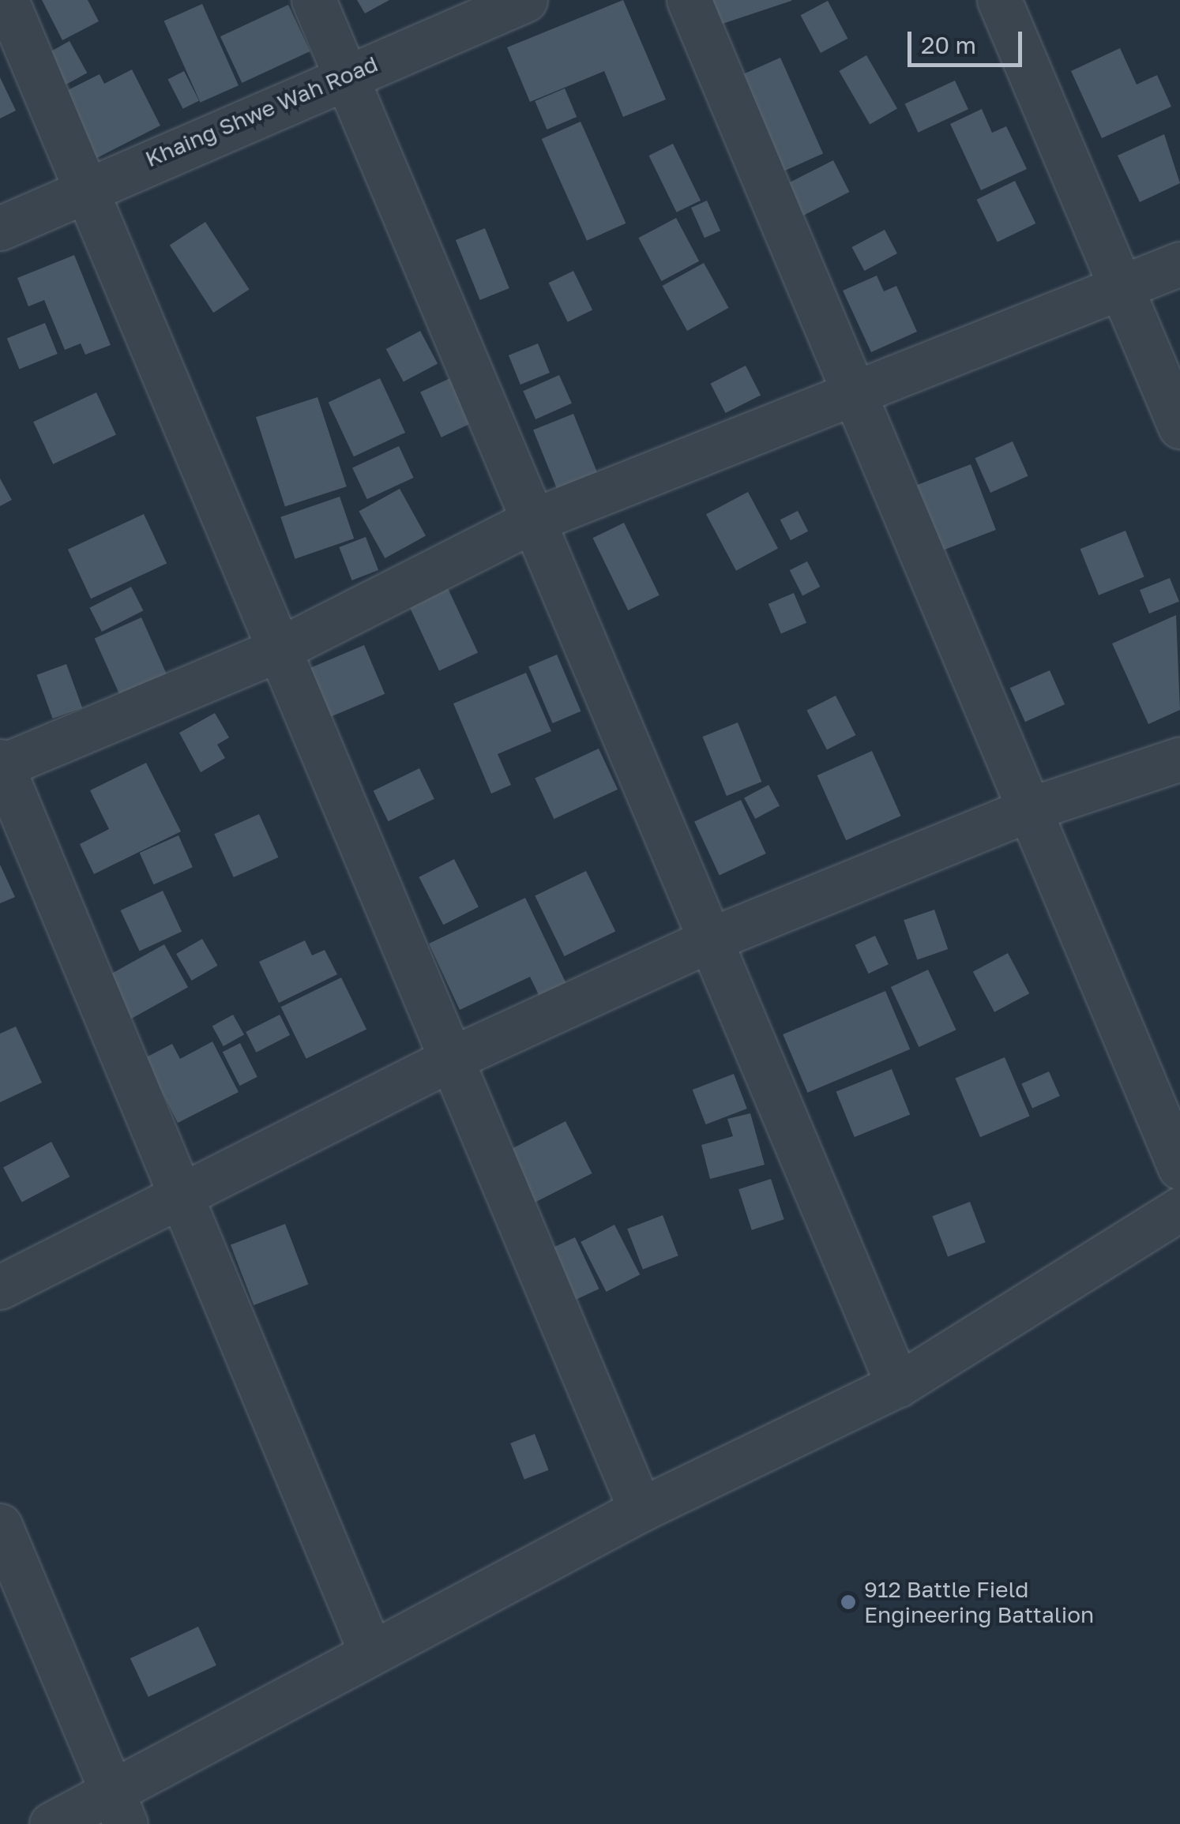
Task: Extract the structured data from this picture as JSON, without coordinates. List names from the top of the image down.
{
  "streets": {
    "street": ["Khaing Shwe Wah Road"]
  },
  "places": ["912 Battle Field Engineering Battalion"],
  "scale_bar": "20 m"
}
